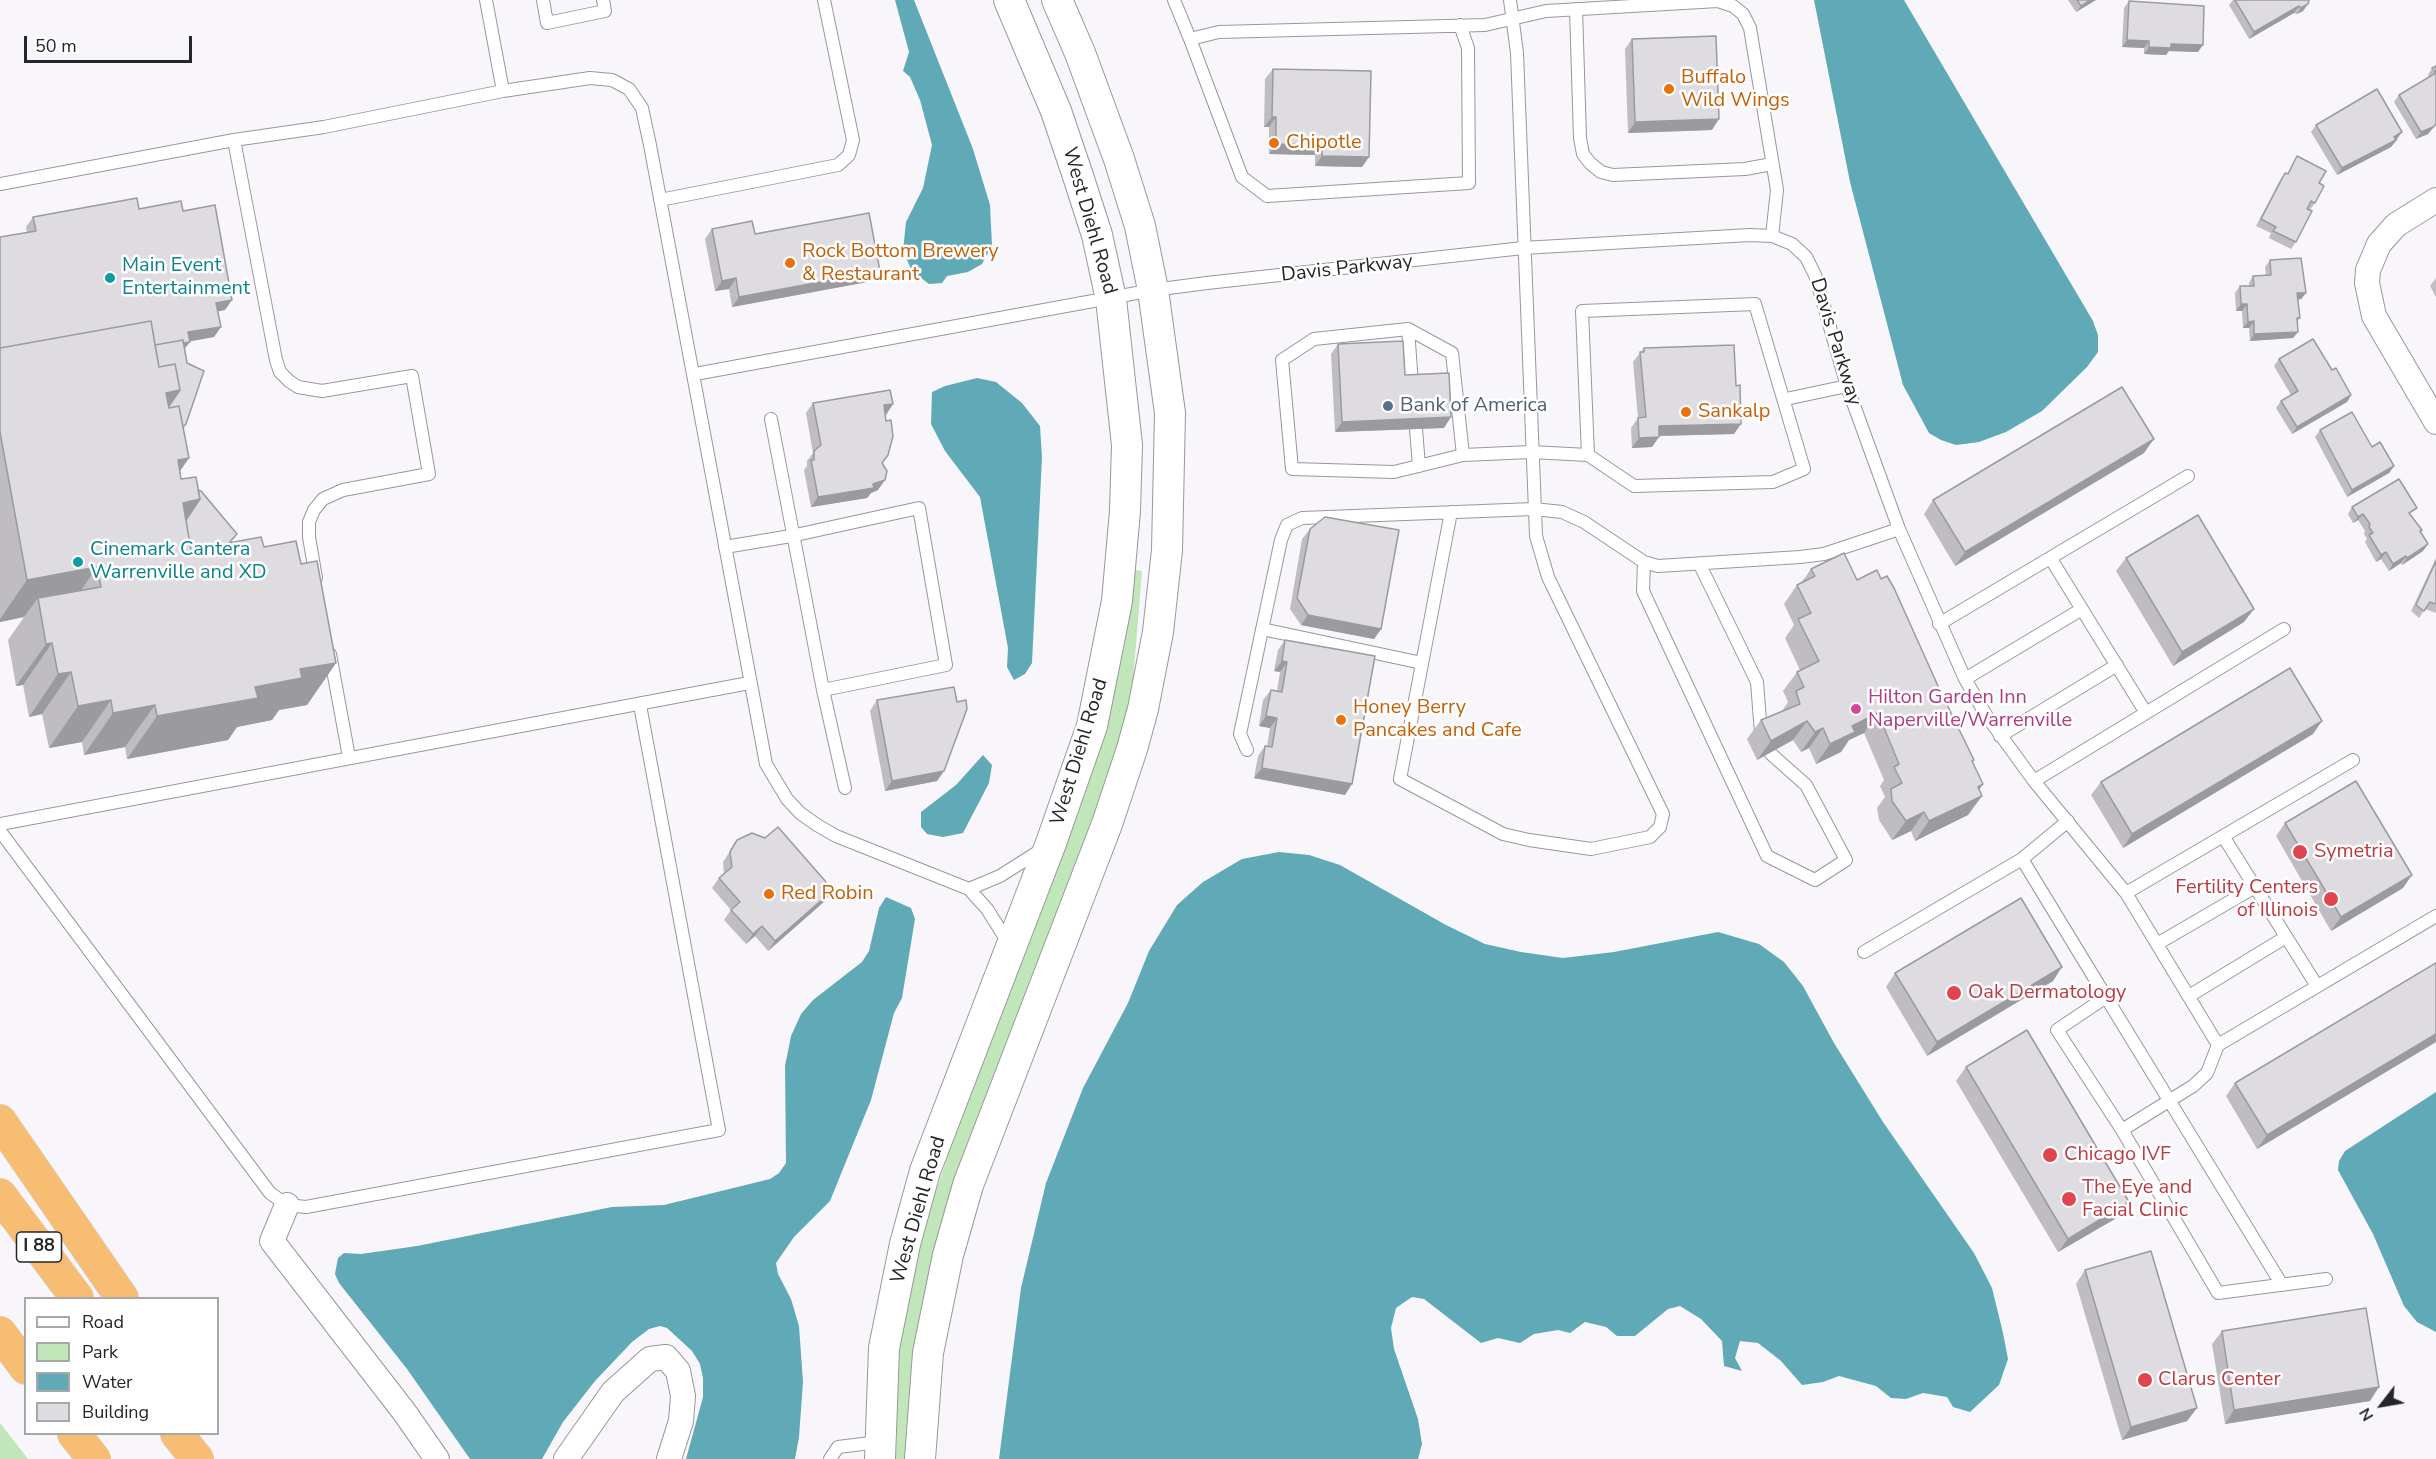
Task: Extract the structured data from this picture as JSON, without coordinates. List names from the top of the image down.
{
  "streets": {
    "highway": ["I 88"],
    "street": ["West Diehl Road"],
    "lane": ["Davis Parkway"]
  },
  "crossings": [
    ["West Diehl Road", "Davis Parkway"]
  ],
  "places": [
    "Buffalo Wild Wings",
    "Chipotle",
    "Rock Bottom Brewery & Restaurant",
    "Main Event Entertainment",
    "Bank of America",
    "Sankalp",
    "Cinemark Cantera Warrenville and XD",
    "Hilton Garden Inn Naperville/Warrenville",
    "Honey Berry Pancakes and Cafe",
    "Symetria",
    "Red Robin",
    "Fertility Centers of Illinois",
    "Oak Dermatology",
    "Chicago IVF",
    "The Eye and Facial Clinic",
    "Clarus Center"
  ],
  "legend": [
    "Road",
    "Park",
    "Water",
    "Building"
  ],
  "scale_bar": "50 m",
  "north": "bottom left"
}
